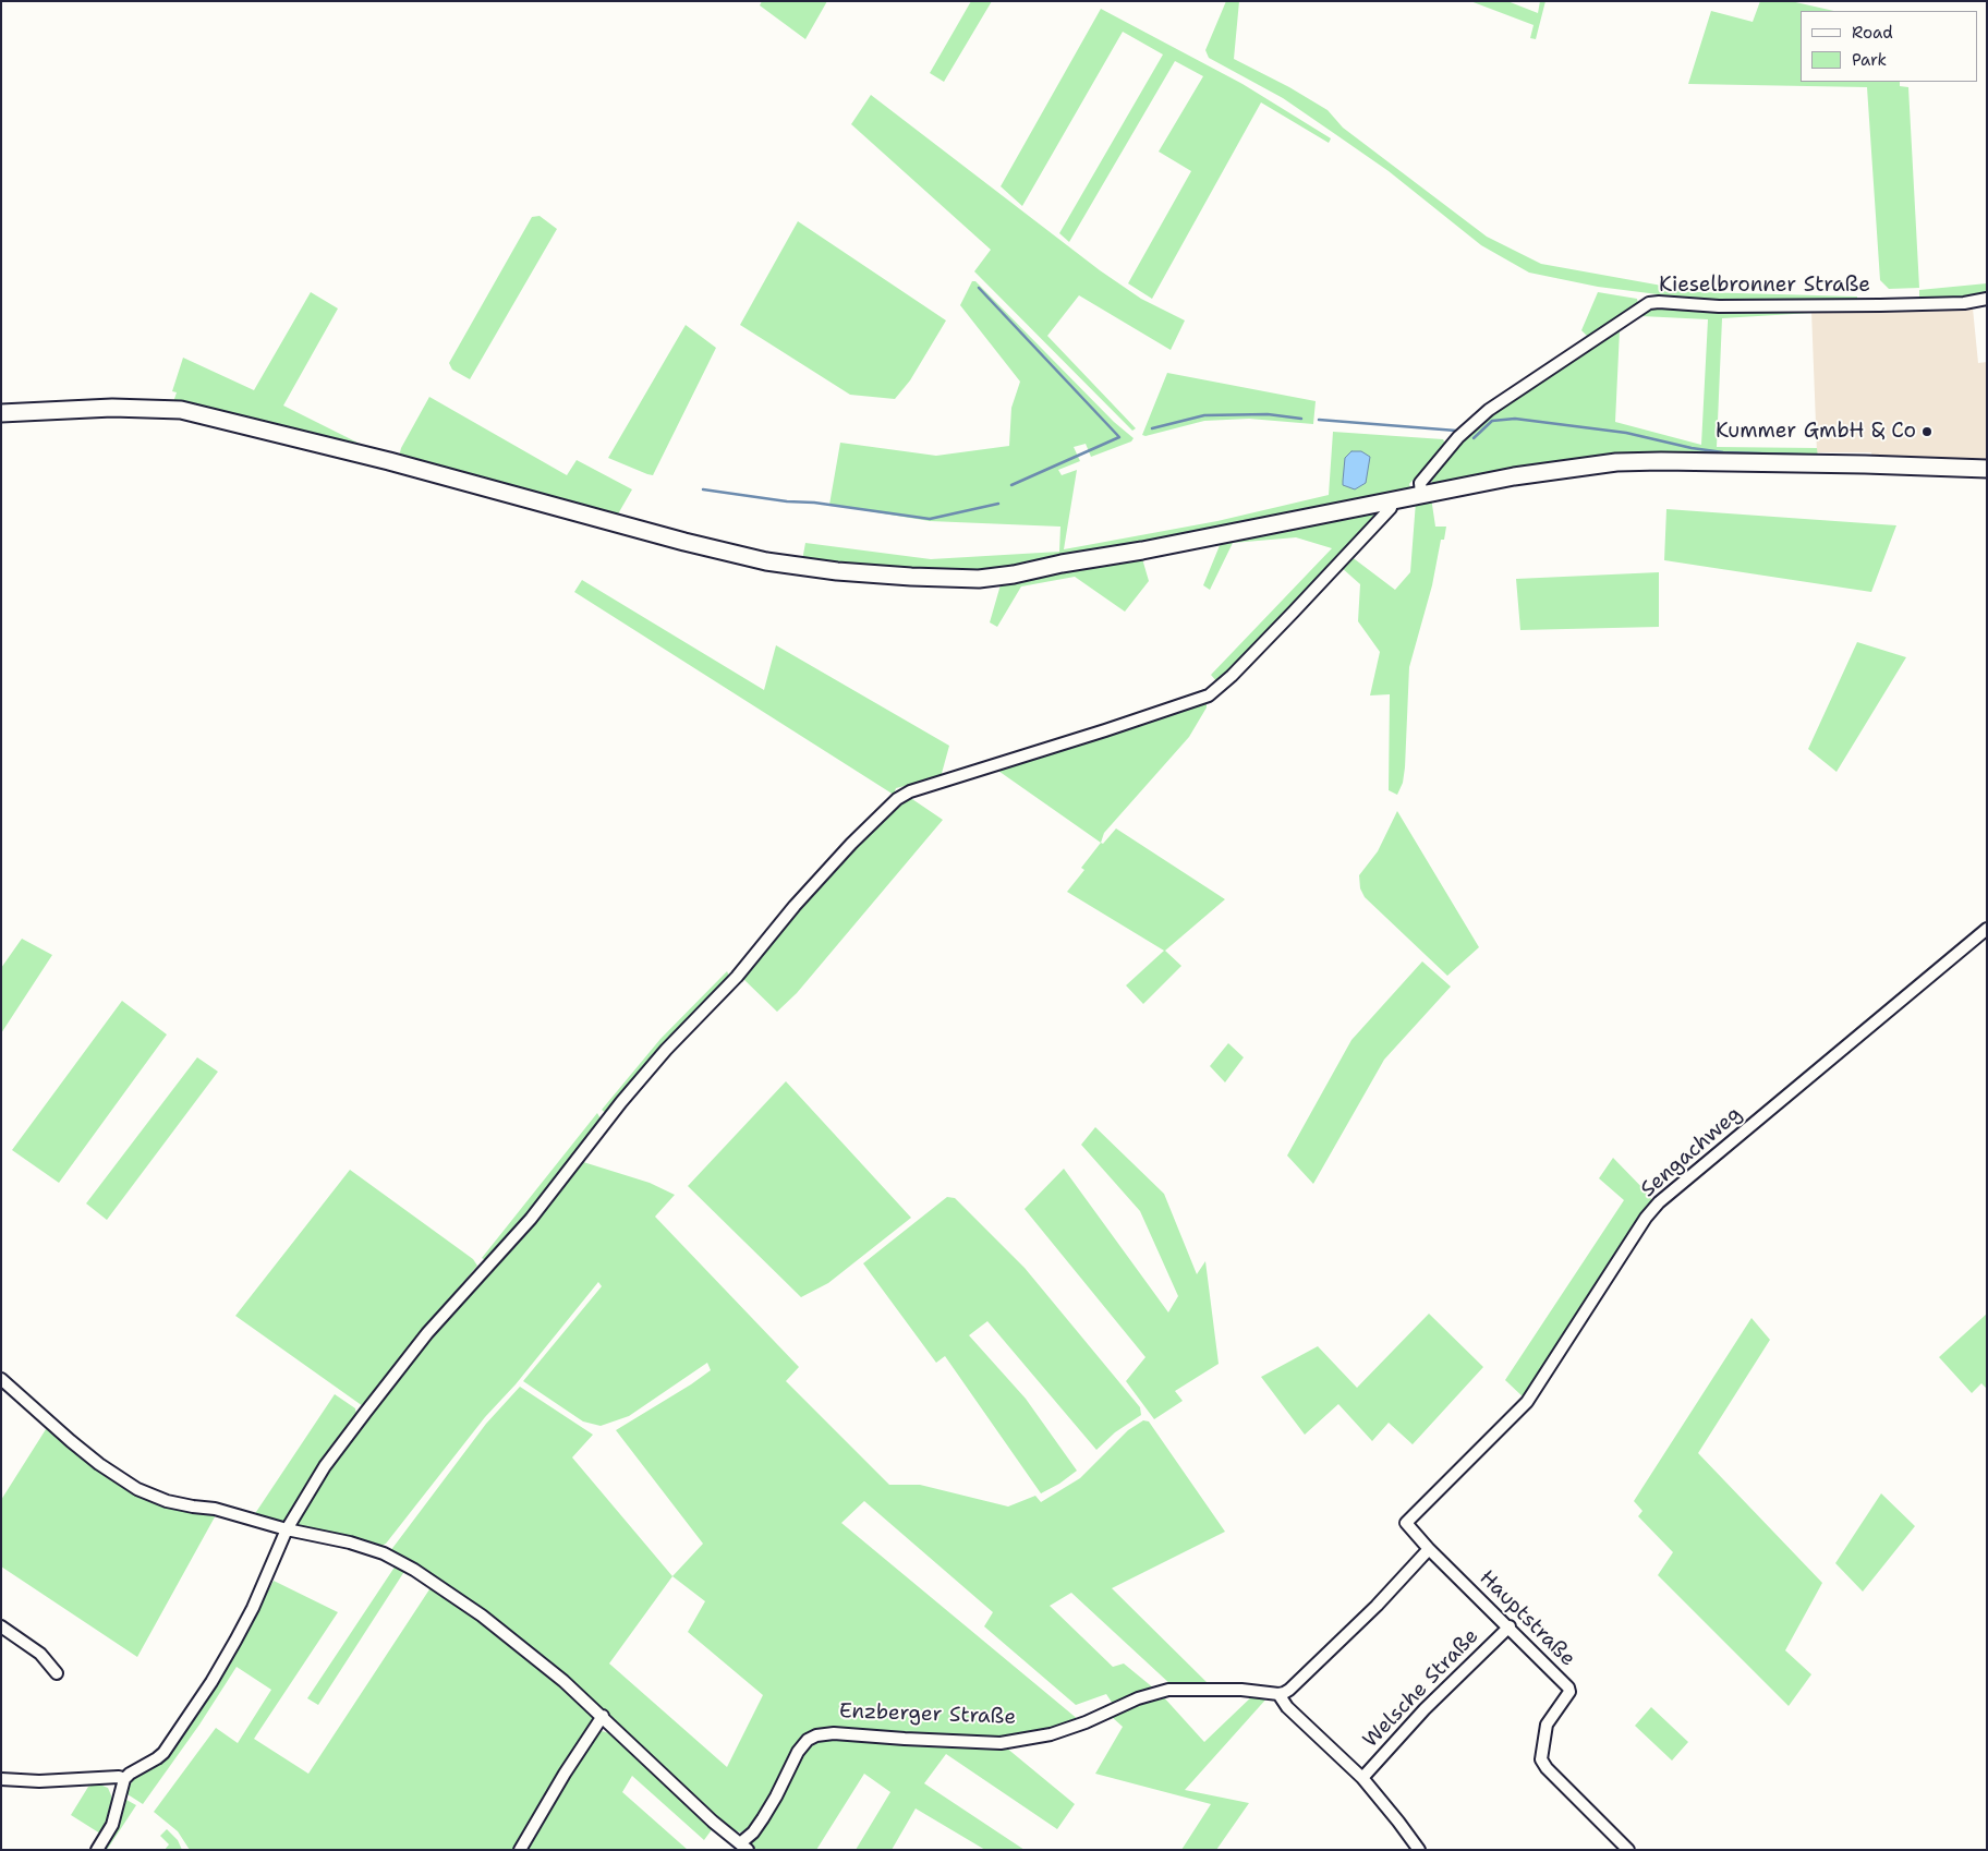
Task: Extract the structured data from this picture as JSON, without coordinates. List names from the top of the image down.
{
  "streets": {
    "street": [
      "Kieselbronner Straße",
      "Sengachweg",
      "Hauptstraße",
      "Welsche Straße",
      "Enzberger Straße"
    ]
  },
  "crossings": [
    ["Sengachweg", "Hauptstraße"],
    ["Hauptstraße", "Welsche Straße"]
  ],
  "places": ["Kummer GmbH & Co"],
  "legend": ["Road", "Park"]
}
